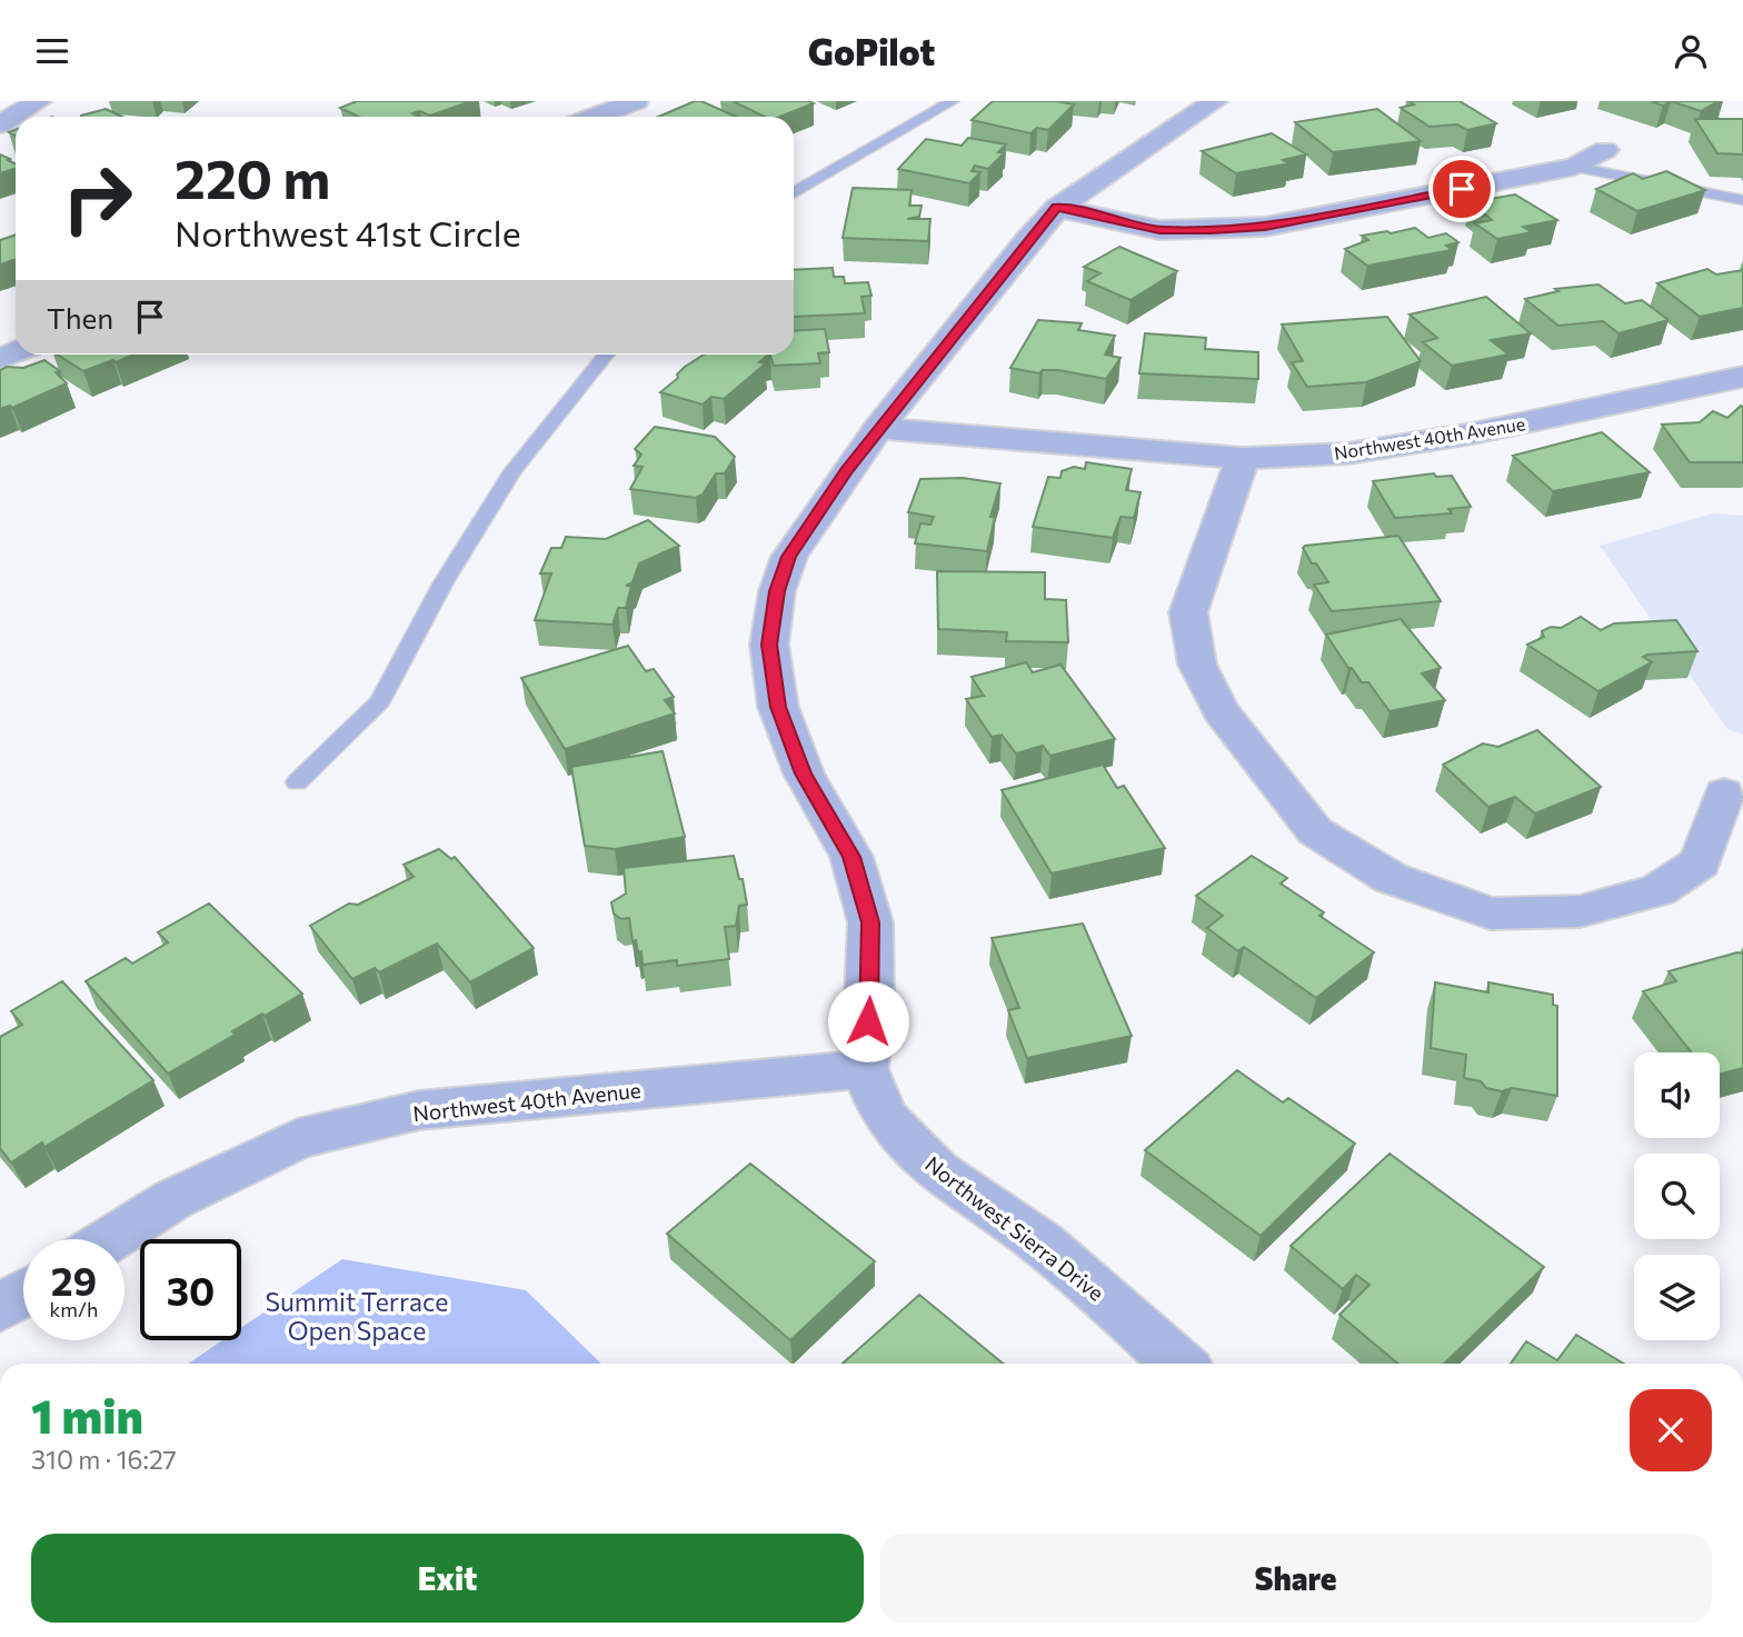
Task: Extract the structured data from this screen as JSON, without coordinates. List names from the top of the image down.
{
  "streets": {
    "street": ["Northwest 40th Avenue", "Northwest Sierra Drive"]
  },
  "crossings": [
    ["Northwest 40th Avenue", "Northwest Sierra Drive"]
  ],
  "parks": ["Summit Terrace Open Space"],
  "page": {
    "header": "GoPilot",
    "turn": ["220 m", "Northwest 41st Circle"],
    "then": "Then",
    "speed": "29 km/h",
    "limit": "30",
    "heading": ["1 min", "310 m · 16:27"],
    "buttons": ["Exit", "Share"]
  }
}
